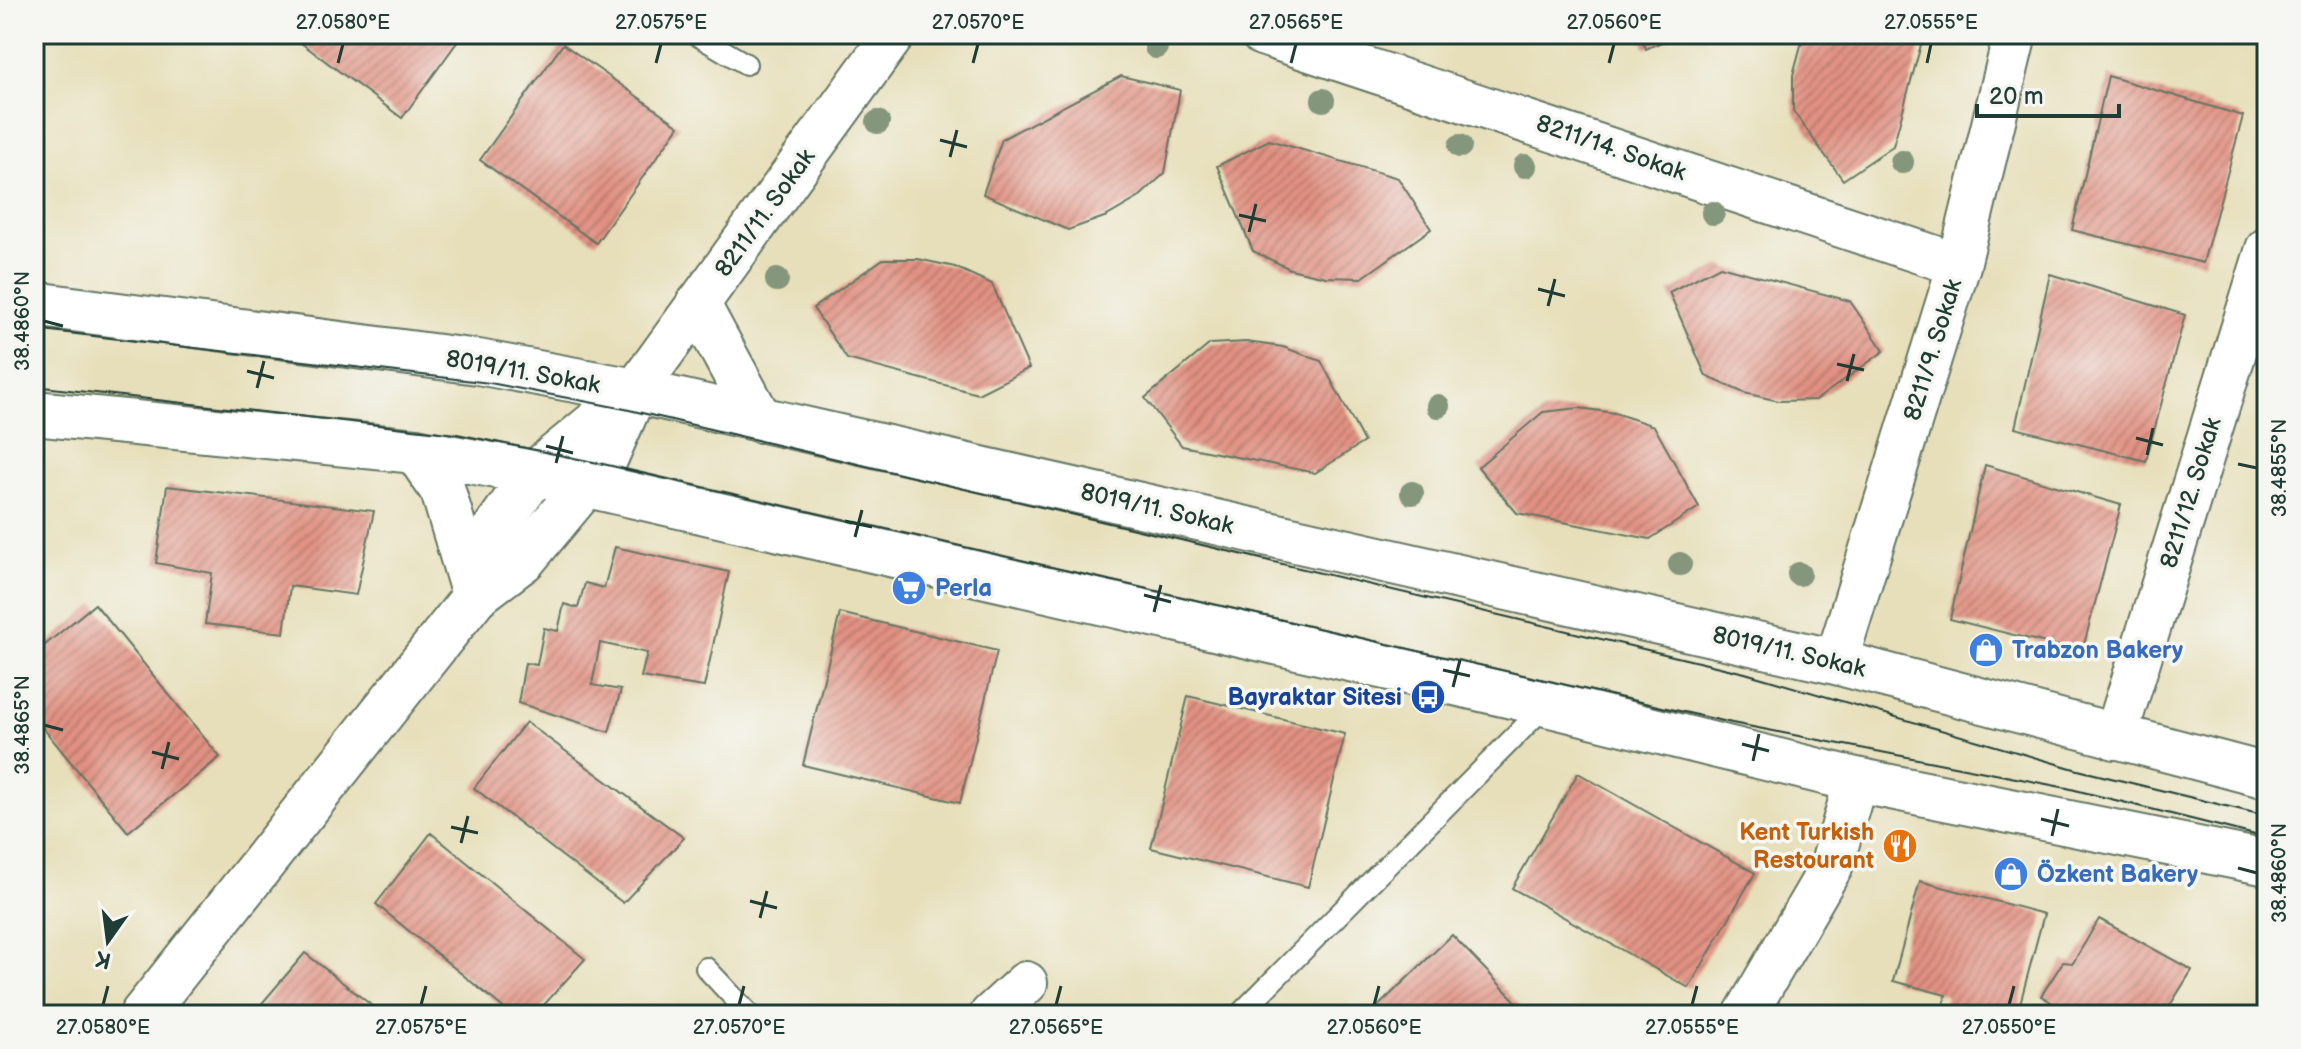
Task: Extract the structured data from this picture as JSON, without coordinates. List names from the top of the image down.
{
  "streets": {
    "street": [
      "8211/14. Sokak",
      "8211/11. Sokak",
      "8211/9. Sokak",
      "8019/11. Sokak",
      "8211/12. Sokak"
    ]
  },
  "crossings": [
    ["8211/14. Sokak", "8211/9. Sokak"],
    ["8211/11. Sokak", "8019/11. Sokak"],
    ["8211/9. Sokak", "8019/11. Sokak"],
    ["8019/11. Sokak", "8211/12. Sokak"]
  ],
  "places": {
    "supermarket": ["Perla"],
    "shop": ["Trabzon Bakery", "Özkent Bakery"],
    "bus stop": ["Bayraktar Sitesi"],
    "restaurant": ["Kent Turkish Restourant"]
  },
  "scale_bar": "20 m",
  "north": "bottom",
  "coordinates": [
    "27.0580°E",
    "27.0575°E",
    "27.0570°E",
    "27.0565°E",
    "27.0560°E",
    "27.0555°E",
    "38.4860°N",
    "38.4855°N",
    "38.4865°N",
    "27.0550°E"
  ]
}
